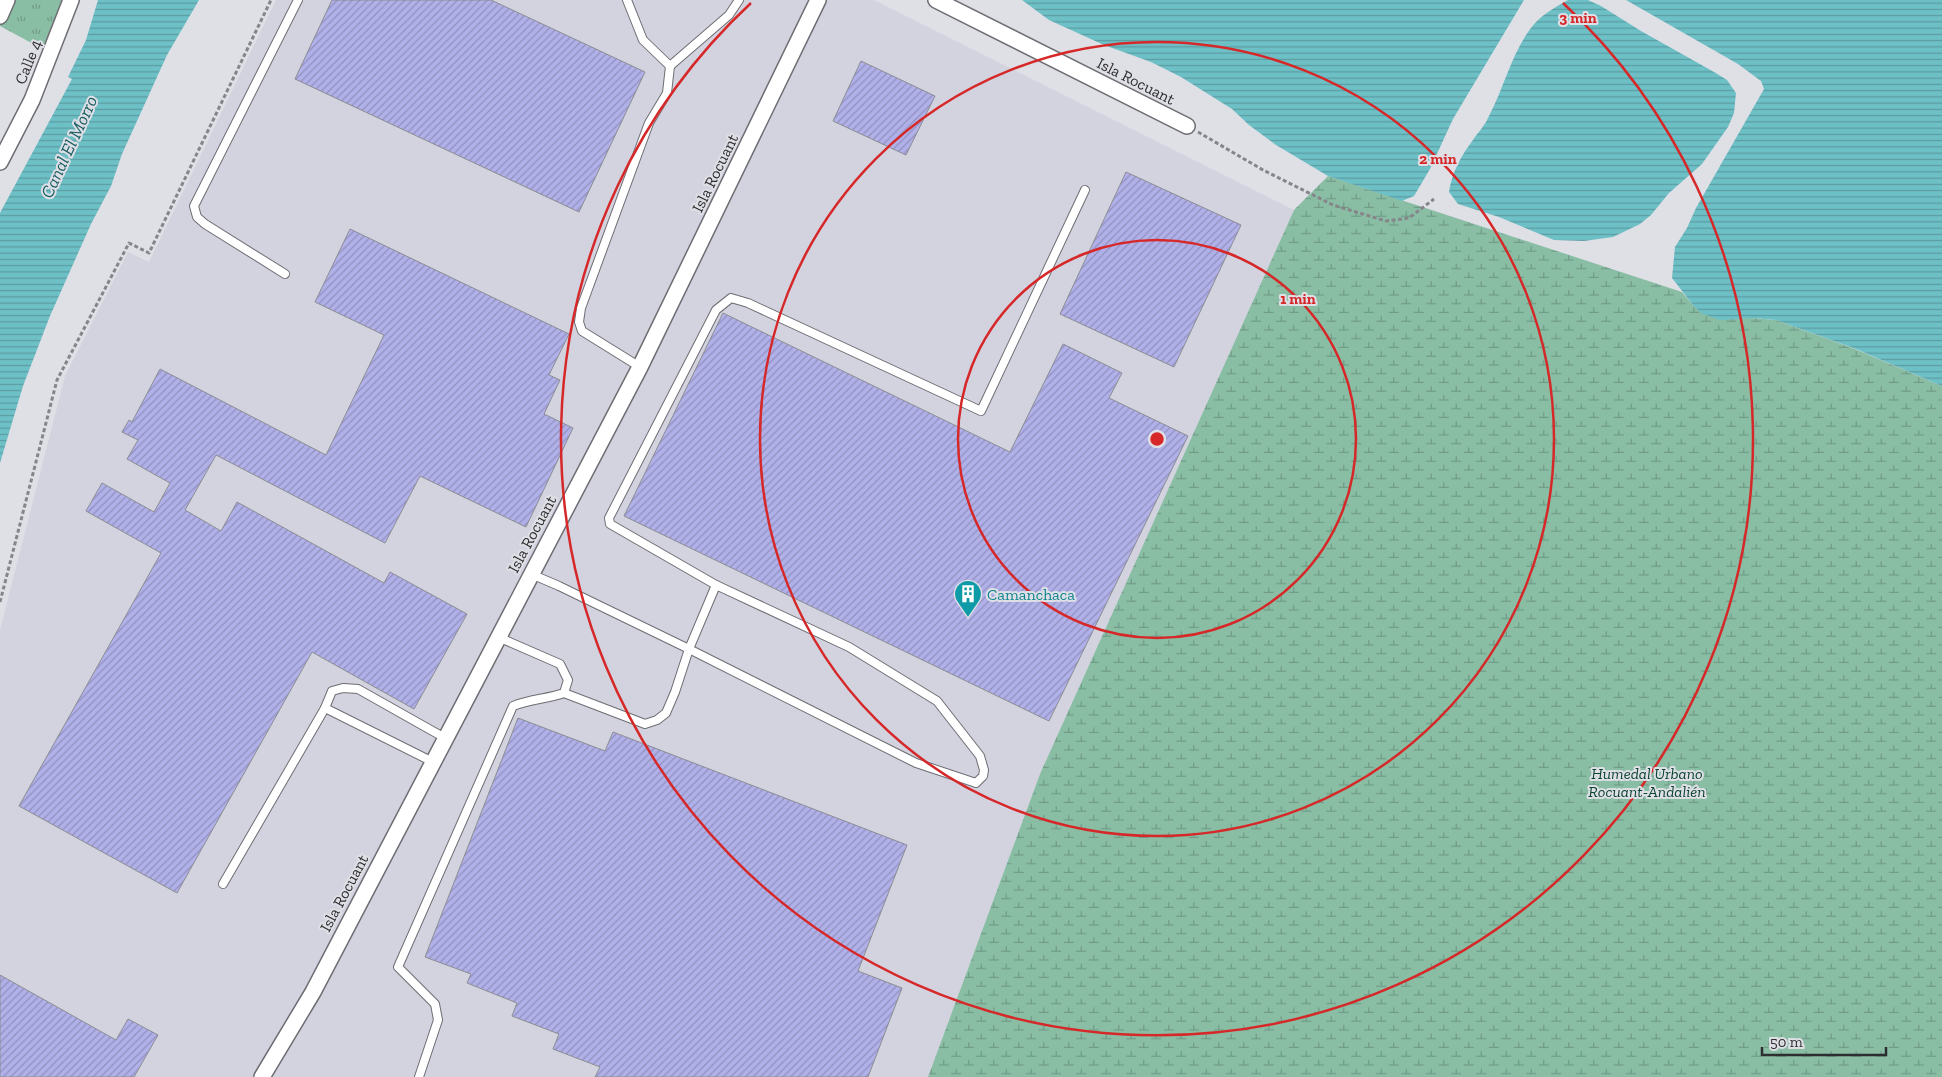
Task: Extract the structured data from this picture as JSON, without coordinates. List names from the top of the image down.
{
  "streets": {
    "street": ["Calle 4", "Isla Rocuant"]
  },
  "water": ["Canal El Morro"],
  "parks": ["Humedal Urbano Rocuant-Andalién"],
  "places": {
    "building": ["Camanchaca"]
  },
  "scale_bar": "50 m",
  "rings": ["3 min", "2 min", "1 min"]
}
